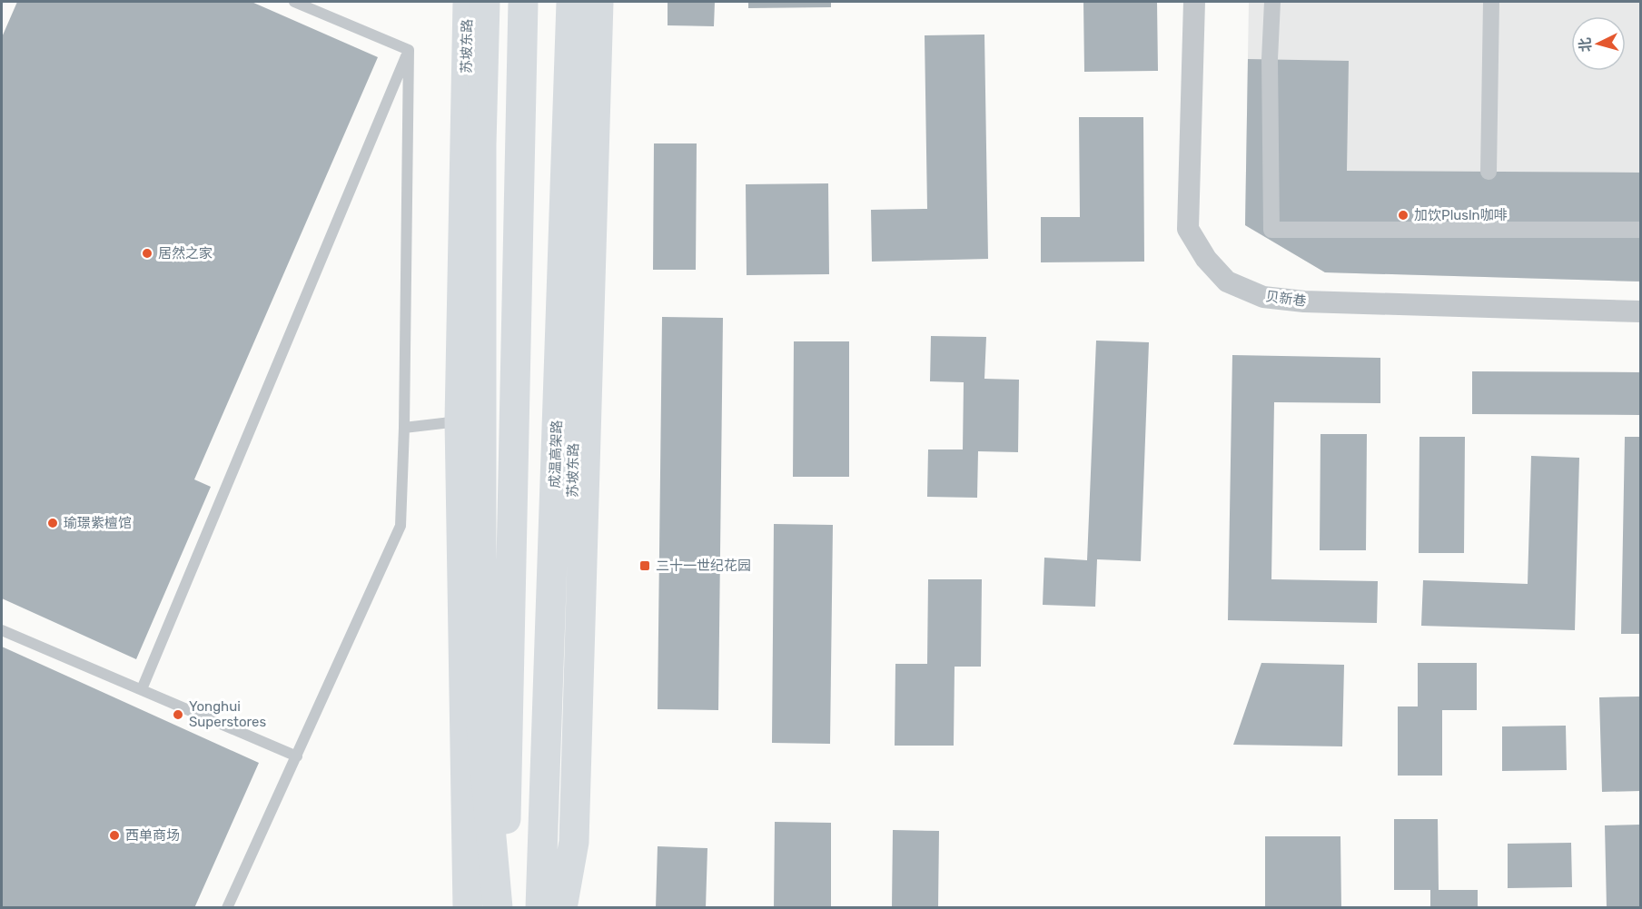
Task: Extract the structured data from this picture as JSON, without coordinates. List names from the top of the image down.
{
  "streets": {
    "main road": ["苏坡东路", "成温高架路"],
    "street": ["贝新巷"]
  },
  "places": {
    "other": [
      "加饮Plusln咖啡",
      "居然之家",
      "瑜璟紫檀馆",
      "Yonghui Superstores",
      "西单商场"
    ],
    "transit": ["二十一世纪花园"]
  },
  "north": "left"
}
